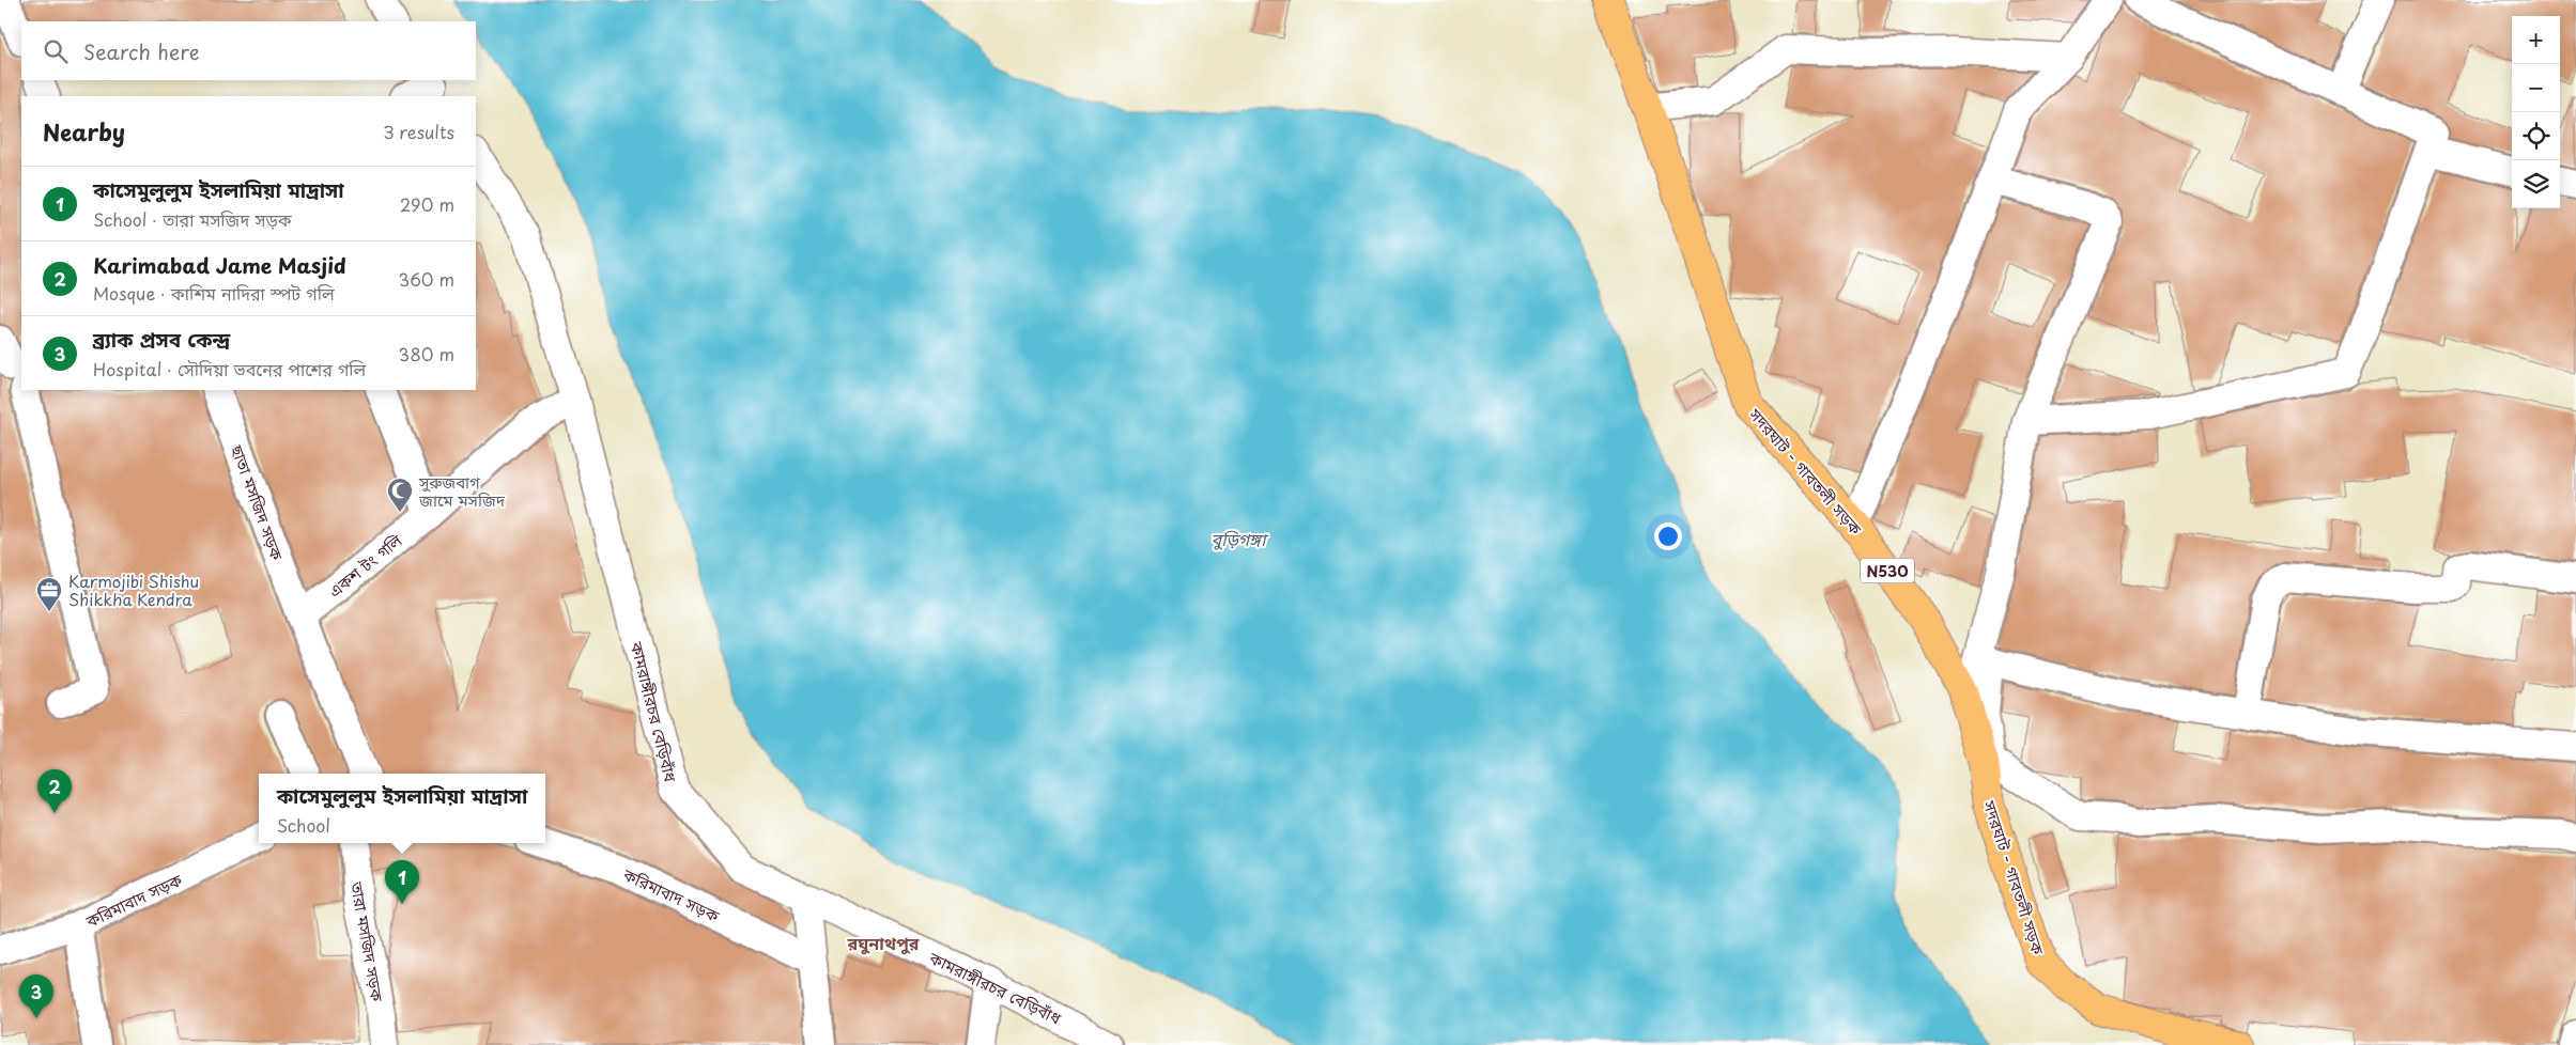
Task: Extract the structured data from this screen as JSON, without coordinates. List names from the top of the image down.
{
  "streets": {
    "highway": ["সদরঘাট - গাবতলী সড়ক", "N530"],
    "street": [
      "ছাতা মসজিদ সড়ক",
      "একশ টং গলি",
      "কামরাঙ্গীরচর বেড়িবাঁধ",
      "করিমাবাদ সড়ক",
      "তারা মসজিদ সড়ক"
    ]
  },
  "crossings": [
    ["ছাতা মসজিদ সড়ক", "একশ টং গলি"],
    ["একশ টং গলি", "কামরাঙ্গীরচর বেড়িবাঁধ"]
  ],
  "districts": ["রঘুনাথপুর"],
  "water": ["বুড়িগঙ্গা"],
  "places": {
    "mosque": ["সুরুজবাগ জামে মসজিদ"],
    "office": ["Karmojibi Shishu Shikkha Kendra"]
  },
  "page": {
    "map_buttons": ["+", "−"],
    "search": "Search here",
    "heading": ["Nearby", "3 results"],
    "list": [
      {
        "mark": "1",
        "name": "কাসেমুলুলুম ইসলামিয়া মাদ্রাসা",
        "note": "School · তারা মসজিদ সড়ক",
        "value": "290 m"
      },
      {
        "mark": "2",
        "name": "Karimabad Jame Masjid",
        "note": "Mosque · কাশিম নাদিরা স্পট গলি",
        "value": "360 m"
      },
      {
        "mark": "3",
        "name": "ব্র্যাক প্রসব কেন্দ্র",
        "note": "Hospital · সৌদিয়া ভবনের পাশের গলি",
        "value": "380 m"
      }
    ],
    "pins": ["2", "1", "3"],
    "popup": ["কাসেমুলুলুম ইসলামিয়া মাদ্রাসা", "School"]
  }
}
